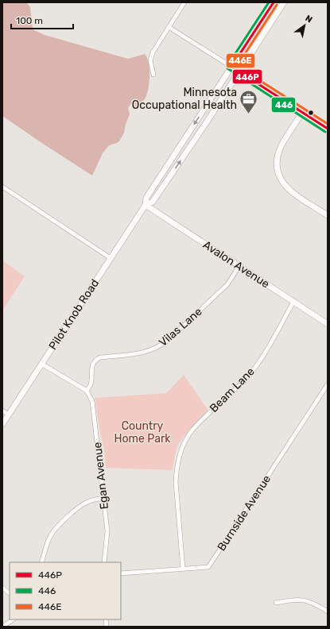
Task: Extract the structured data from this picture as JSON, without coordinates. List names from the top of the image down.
{
  "streets": {
    "main road": ["Avalon Avenue", "Pilot Knob Road"],
    "street": [
      "Vilas Lane",
      "Beam Lane",
      "Egan Avenue",
      "Burnside Avenue"
    ]
  },
  "crossings": [
    ["Avalon Avenue", "Pilot Knob Road"],
    ["Avalon Avenue", "Vilas Lane"],
    ["Avalon Avenue", "Beam Lane"],
    ["Vilas Lane", "Egan Avenue"],
    ["Beam Lane", "Burnside Avenue"]
  ],
  "parks": ["Country Home Park"],
  "places": {
    "office": ["Minnesota Occupational Health"]
  },
  "lines": ["transit line 446P", "transit line 446", "transit line 446E"],
  "legend": ["446P", "446", "446E"],
  "scale_bar": "100 m",
  "north": "top right"
}
